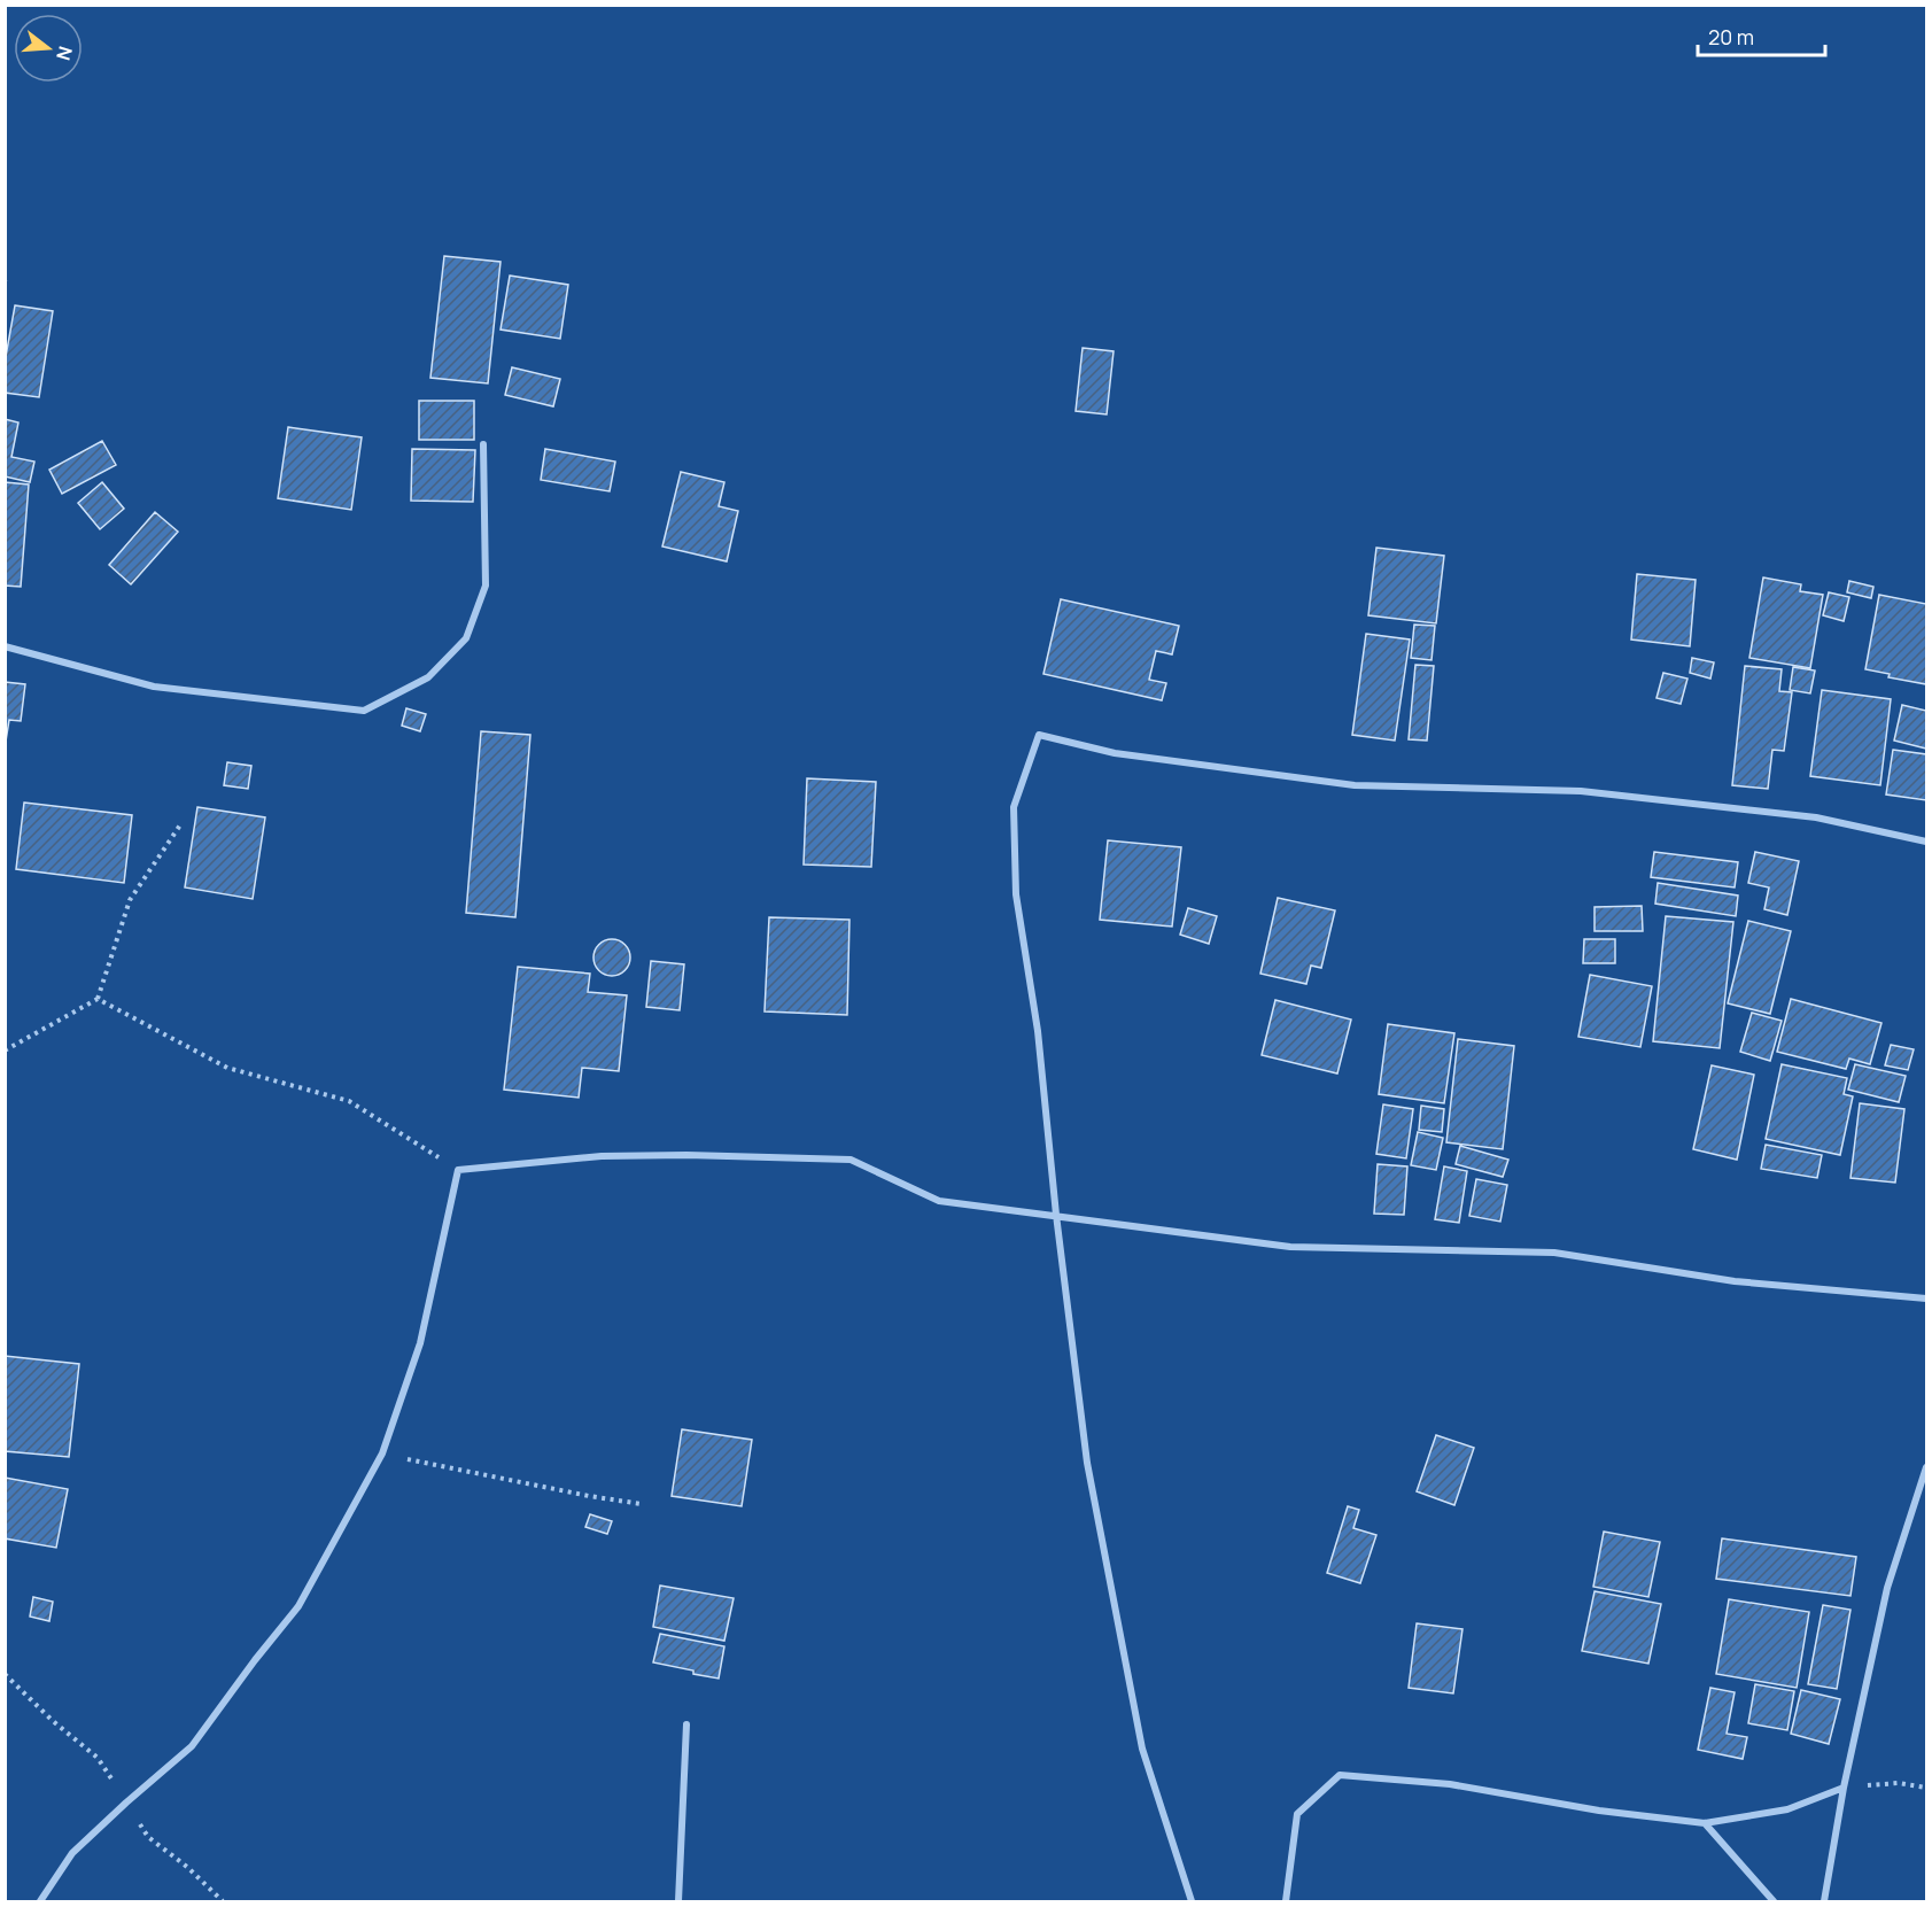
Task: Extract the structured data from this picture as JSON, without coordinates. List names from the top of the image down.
{
  "scale_bar": "20 m",
  "north": "right"
}
